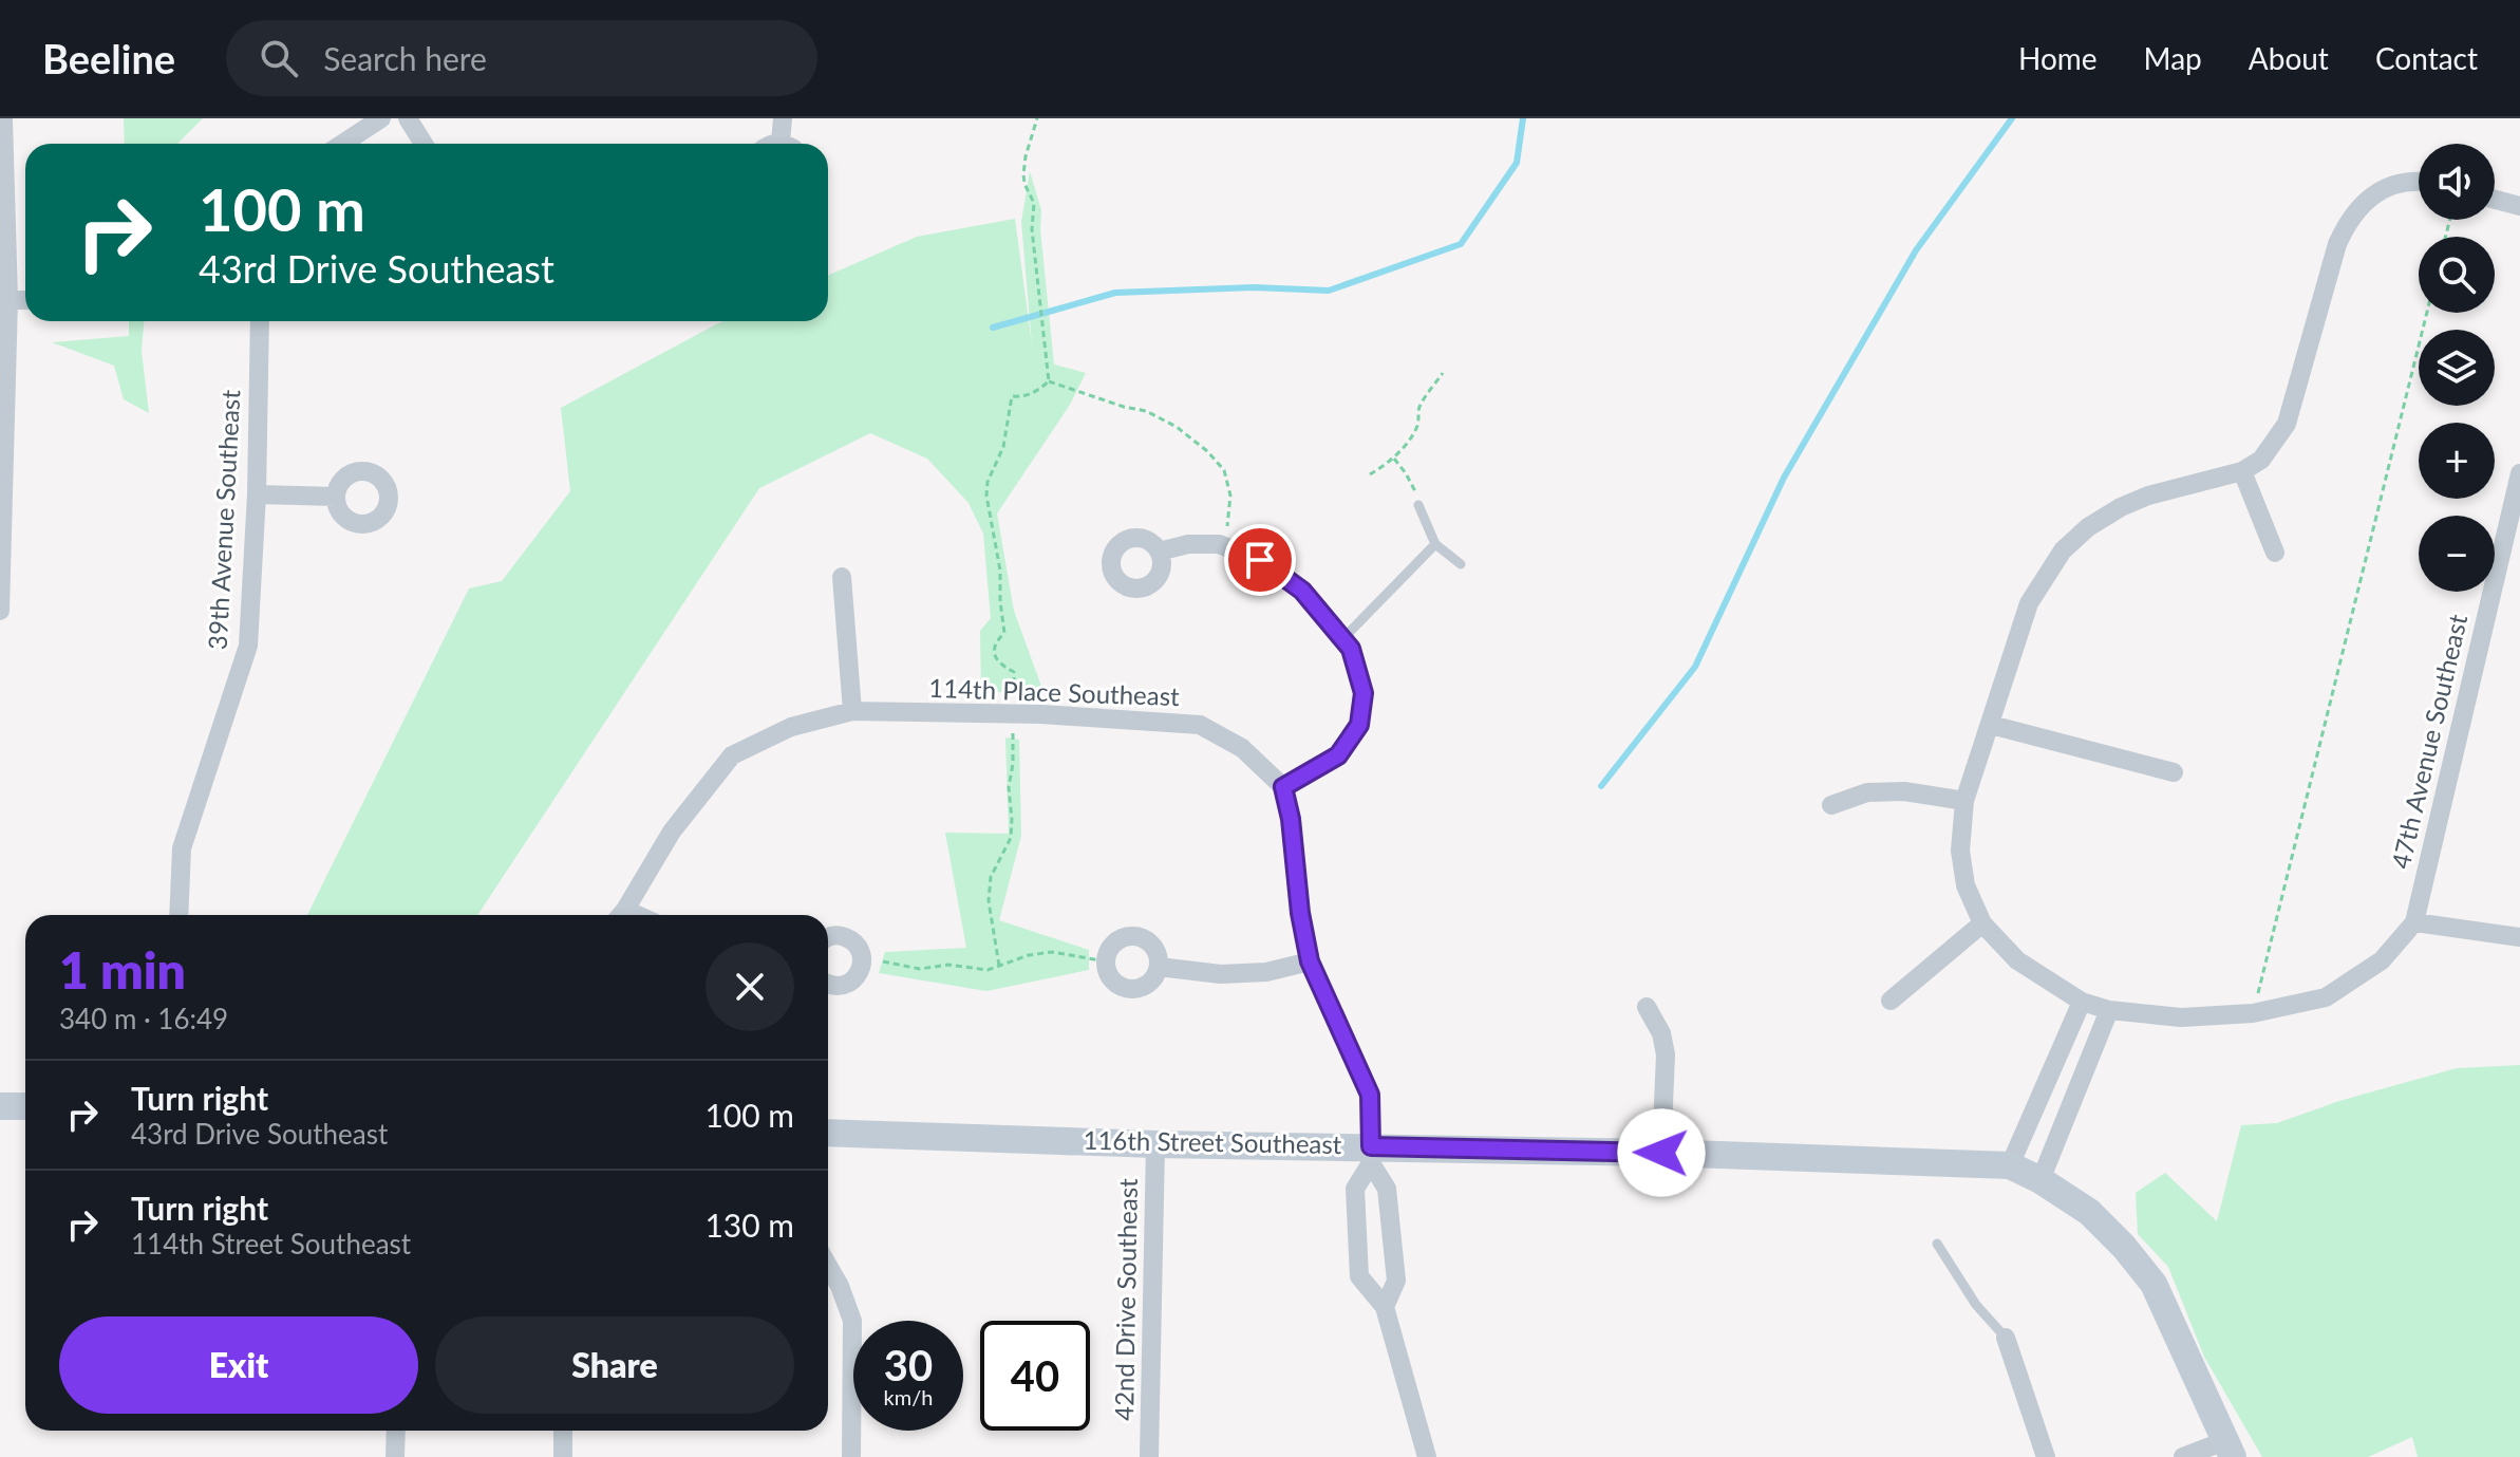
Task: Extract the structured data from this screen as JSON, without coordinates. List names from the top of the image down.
{
  "streets": {
    "street": [
      "39th Avenue Southeast",
      "114th Place Southeast",
      "47th Avenue Southeast",
      "116th Street Southeast",
      "42nd Drive Southeast"
    ]
  },
  "crossings": [
    ["116th Street Southeast", "42nd Drive Southeast"]
  ],
  "page": {
    "header": "Beeline",
    "search": "Search here",
    "nav": [
      "Home",
      "Map",
      "About",
      "Contact"
    ],
    "map_buttons": ["+", "−"],
    "turn": ["100 m", "43rd Drive Southeast"],
    "heading": ["1 min", "340 m · 16:49"],
    "list": [
      {
        "name": "Turn right",
        "note": "43rd Drive Southeast",
        "value": "100 m"
      },
      {
        "name": "Turn right",
        "note": "114th Street Southeast",
        "value": "130 m"
      }
    ],
    "buttons": ["Exit", "Share"],
    "speed": "30 km/h",
    "limit": "40"
  }
}
